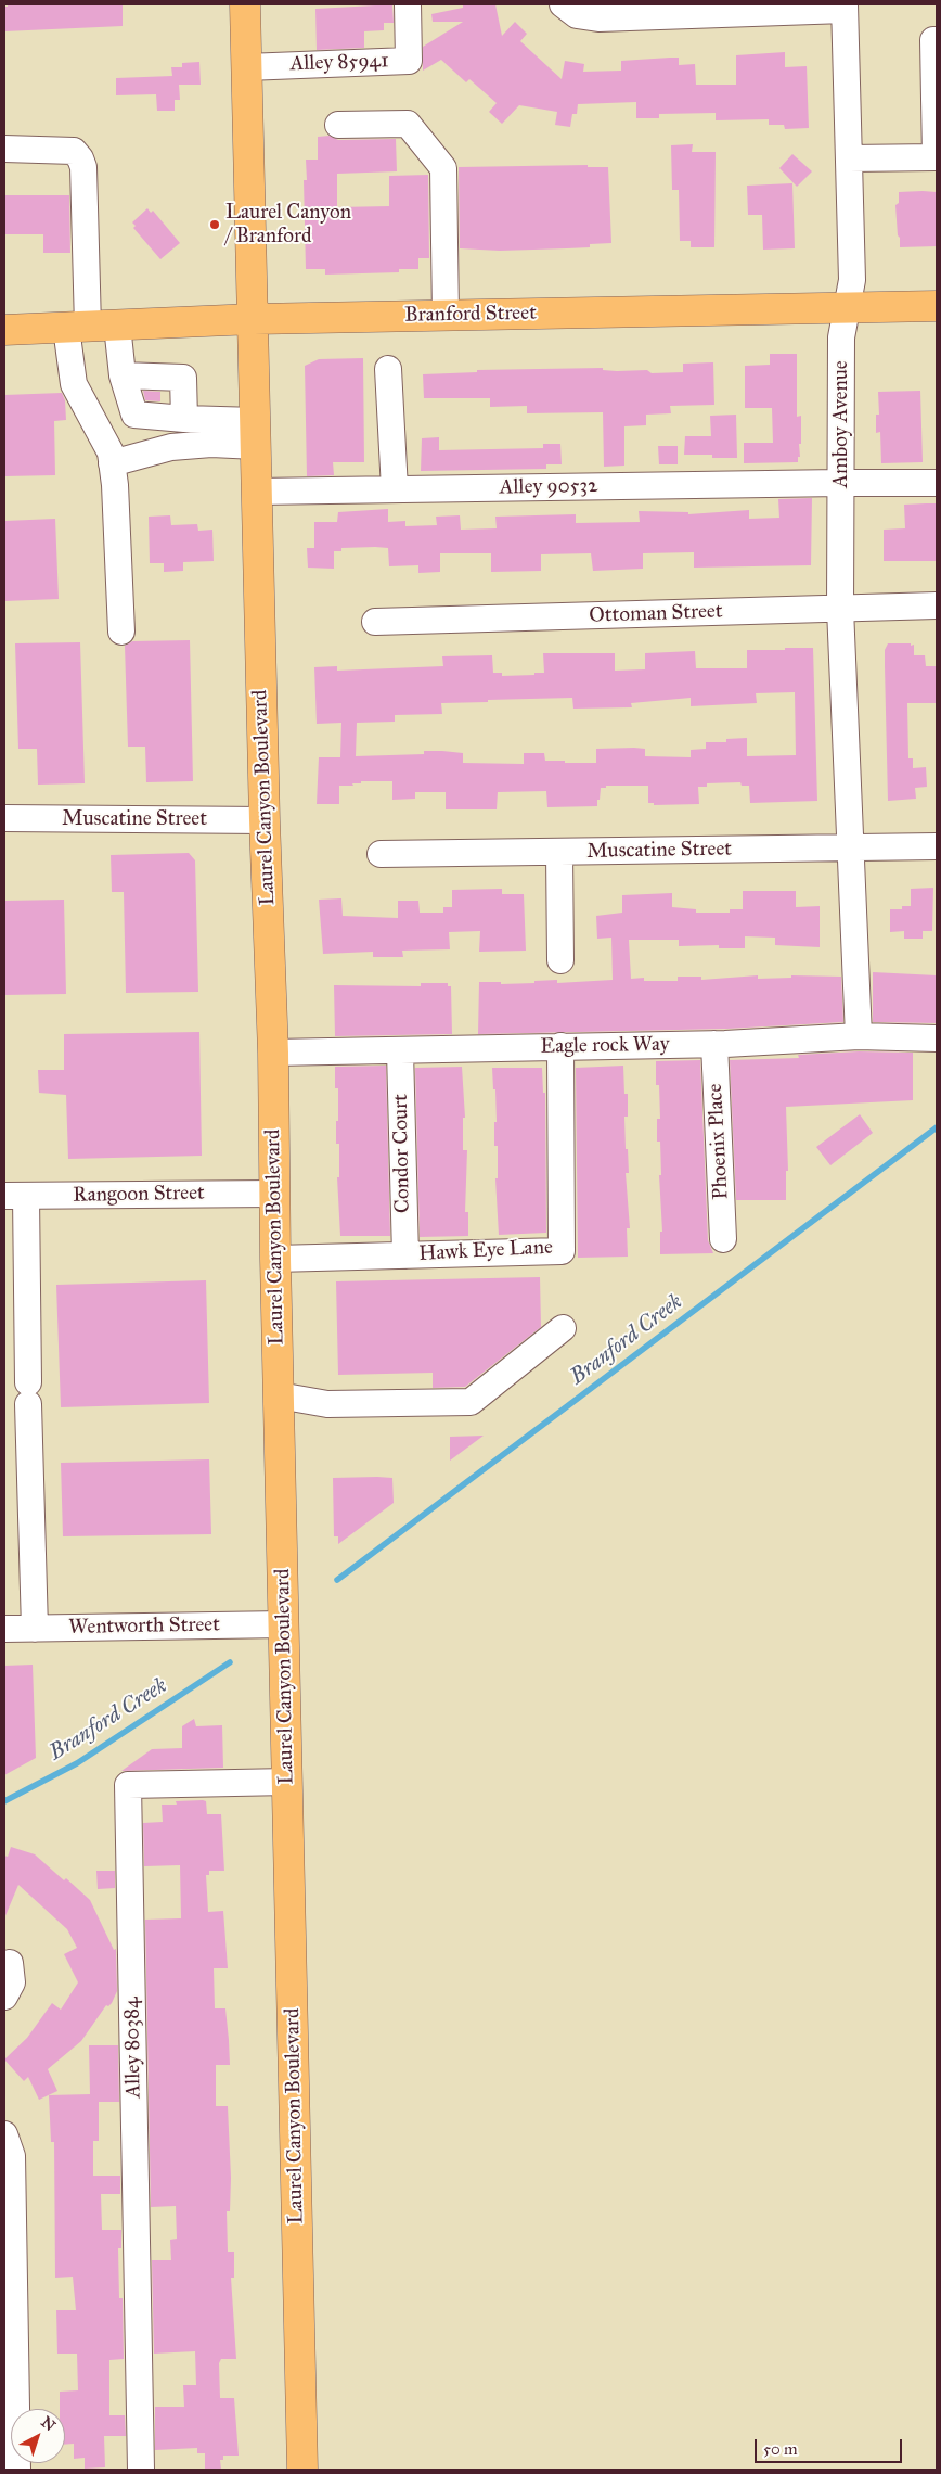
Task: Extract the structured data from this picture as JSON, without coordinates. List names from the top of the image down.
{
  "streets": {
    "main road": ["Branford Street", "Laurel Canyon Boulevard"],
    "street": [
      "Alley 85941",
      "Amboy Avenue",
      "Alley 90532",
      "Ottoman Street",
      "Muscatine Street",
      "Eagle rock Way",
      "Phoenix Place",
      "Condor Court",
      "Rangoon Street",
      "Hawk Eye Lane",
      "Wentworth Street",
      "Alley 80384"
    ]
  },
  "crossings": [
    ["Alley 85941", "Laurel Canyon Boulevard"],
    ["Branford Street", "Amboy Avenue"],
    ["Branford Street", "Laurel Canyon Boulevard"],
    ["Amboy Avenue", "Alley 90532"],
    ["Amboy Avenue", "Ottoman Street"],
    ["Amboy Avenue", "Muscatine Street"],
    ["Amboy Avenue", "Eagle rock Way"],
    ["Alley 90532", "Laurel Canyon Boulevard"],
    ["Laurel Canyon Boulevard", "Muscatine Street"],
    ["Laurel Canyon Boulevard", "Eagle rock Way"],
    ["Laurel Canyon Boulevard", "Rangoon Street"],
    ["Laurel Canyon Boulevard", "Hawk Eye Lane"],
    ["Laurel Canyon Boulevard", "Wentworth Street"],
    ["Laurel Canyon Boulevard", "Alley 80384"],
    ["Eagle rock Way", "Phoenix Place"],
    ["Eagle rock Way", "Condor Court"],
    ["Eagle rock Way", "Hawk Eye Lane"],
    ["Condor Court", "Hawk Eye Lane"]
  ],
  "water": ["Branford Creek"],
  "places": ["Laurel Canyon / Branford"],
  "scale_bar": "50 m",
  "north": "top right"
}
